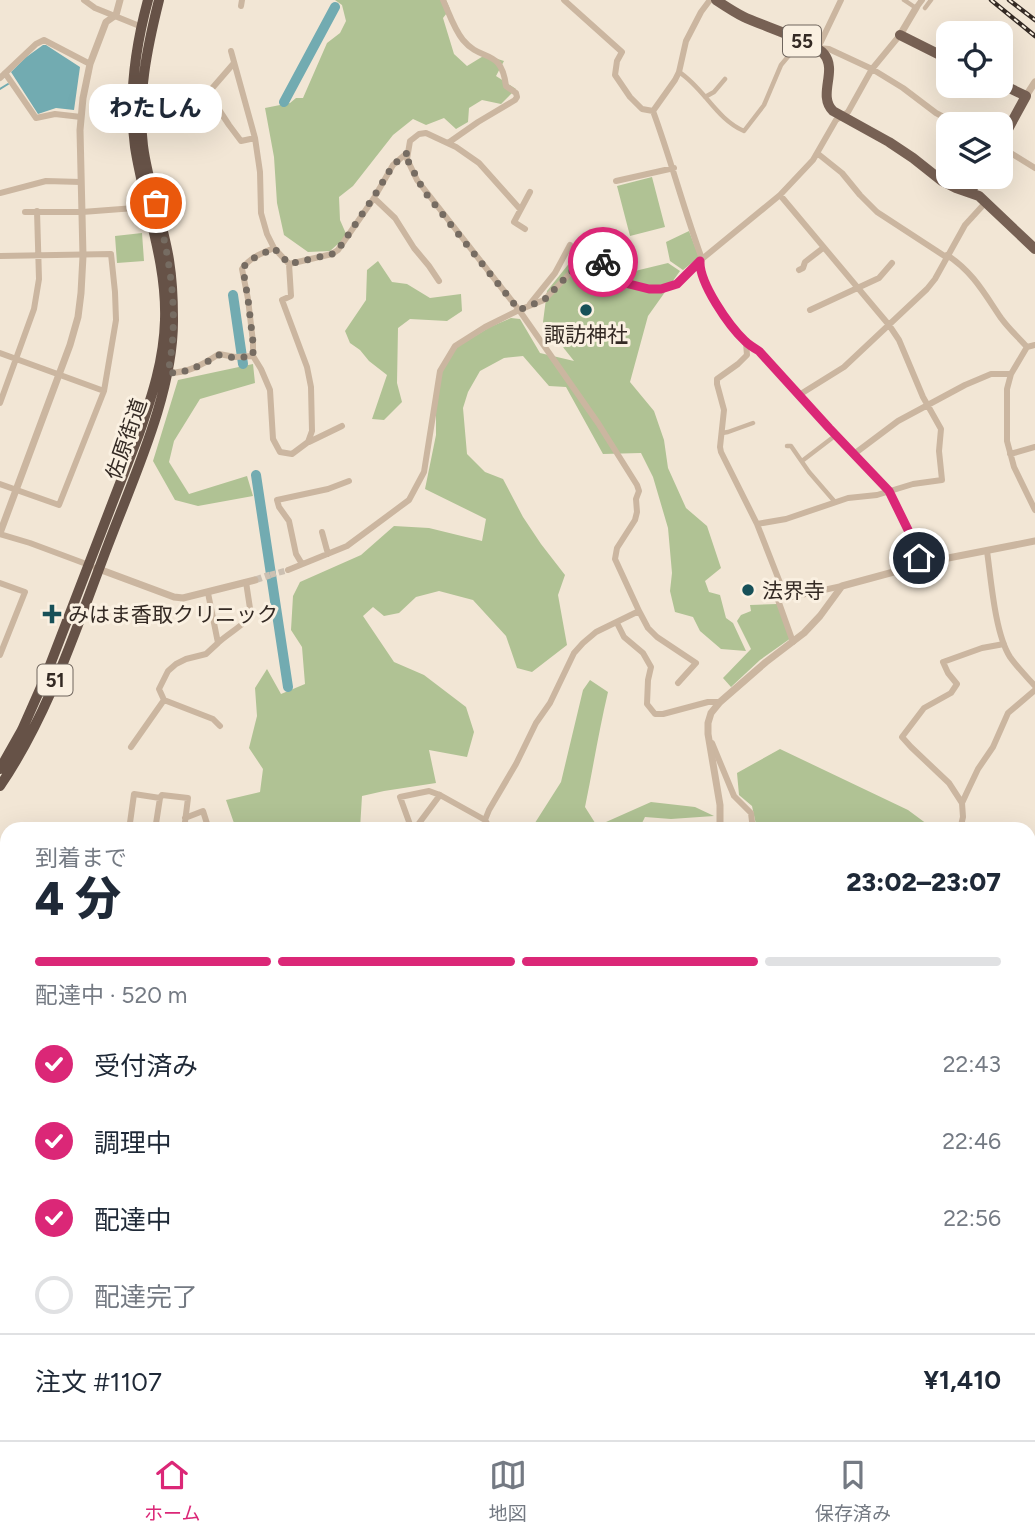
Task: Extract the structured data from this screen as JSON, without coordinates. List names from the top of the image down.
{
  "streets": {
    "highway": ["佐原街道", "51"],
    "main road": ["55"]
  },
  "places": {
    "other": ["わたしん", "諏訪神社", "法界寺"],
    "health": ["みはま香取クリニック"]
  },
  "page": {
    "bubble": "わたしん",
    "heading": ["4 分", "到着まで", "23:02–23:07"],
    "panel": ["注文 #1107", "¥1,410"],
    "bar": "配達中 · 520 m",
    "list": [
      ["受付済み", "22:43"],
      ["調理中", "22:46"],
      ["配達中", "22:56"],
      "配達完了"
    ],
    "tabs": ["ホーム", "地図", "保存済み"]
  }
}
